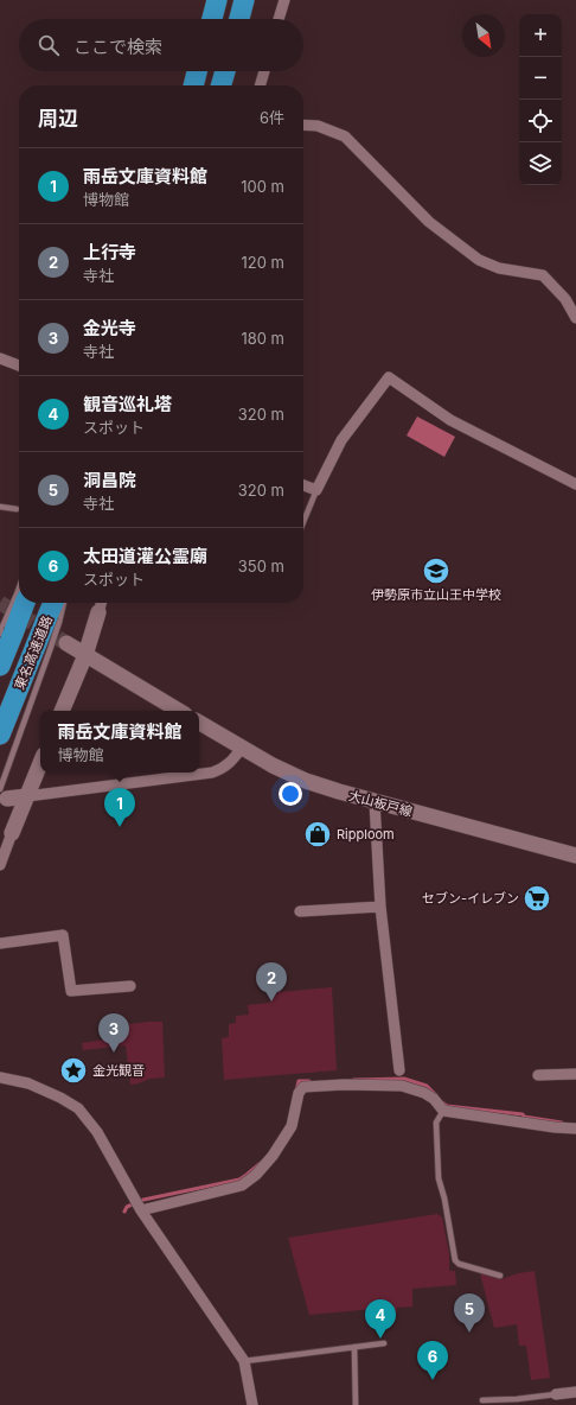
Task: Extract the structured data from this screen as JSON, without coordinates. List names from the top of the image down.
{
  "streets": {
    "highway": ["東名高速道路"],
    "main road": ["大山板戸線"]
  },
  "places": {
    "school or university": ["伊勢原市立山王中学校"],
    "shop": ["Ripploom"],
    "supermarket": ["セブン-イレブン"],
    "place": ["金光観音"]
  },
  "north": "bottom right",
  "page": {
    "map_buttons": ["+", "−"],
    "search": "ここで検索",
    "heading": ["周辺", "6件"],
    "list": [
      {
        "mark": "1",
        "name": "雨岳文庫資料館",
        "note": "博物館",
        "value": "100 m"
      },
      {
        "mark": "2",
        "name": "上行寺",
        "note": "寺社",
        "value": "120 m"
      },
      {
        "mark": "3",
        "name": "金光寺",
        "note": "寺社",
        "value": "180 m"
      },
      {
        "mark": "4",
        "name": "観音巡礼塔",
        "note": "スポット",
        "value": "320 m"
      },
      {
        "mark": "5",
        "name": "洞昌院",
        "note": "寺社",
        "value": "320 m"
      },
      {
        "mark": "6",
        "name": "太田道灌公霊廟",
        "note": "スポット",
        "value": "350 m"
      }
    ],
    "popup": ["雨岳文庫資料館", "博物館"],
    "pins": [
      "1",
      "2",
      "3",
      "5",
      "4",
      "6"
    ]
  }
}
